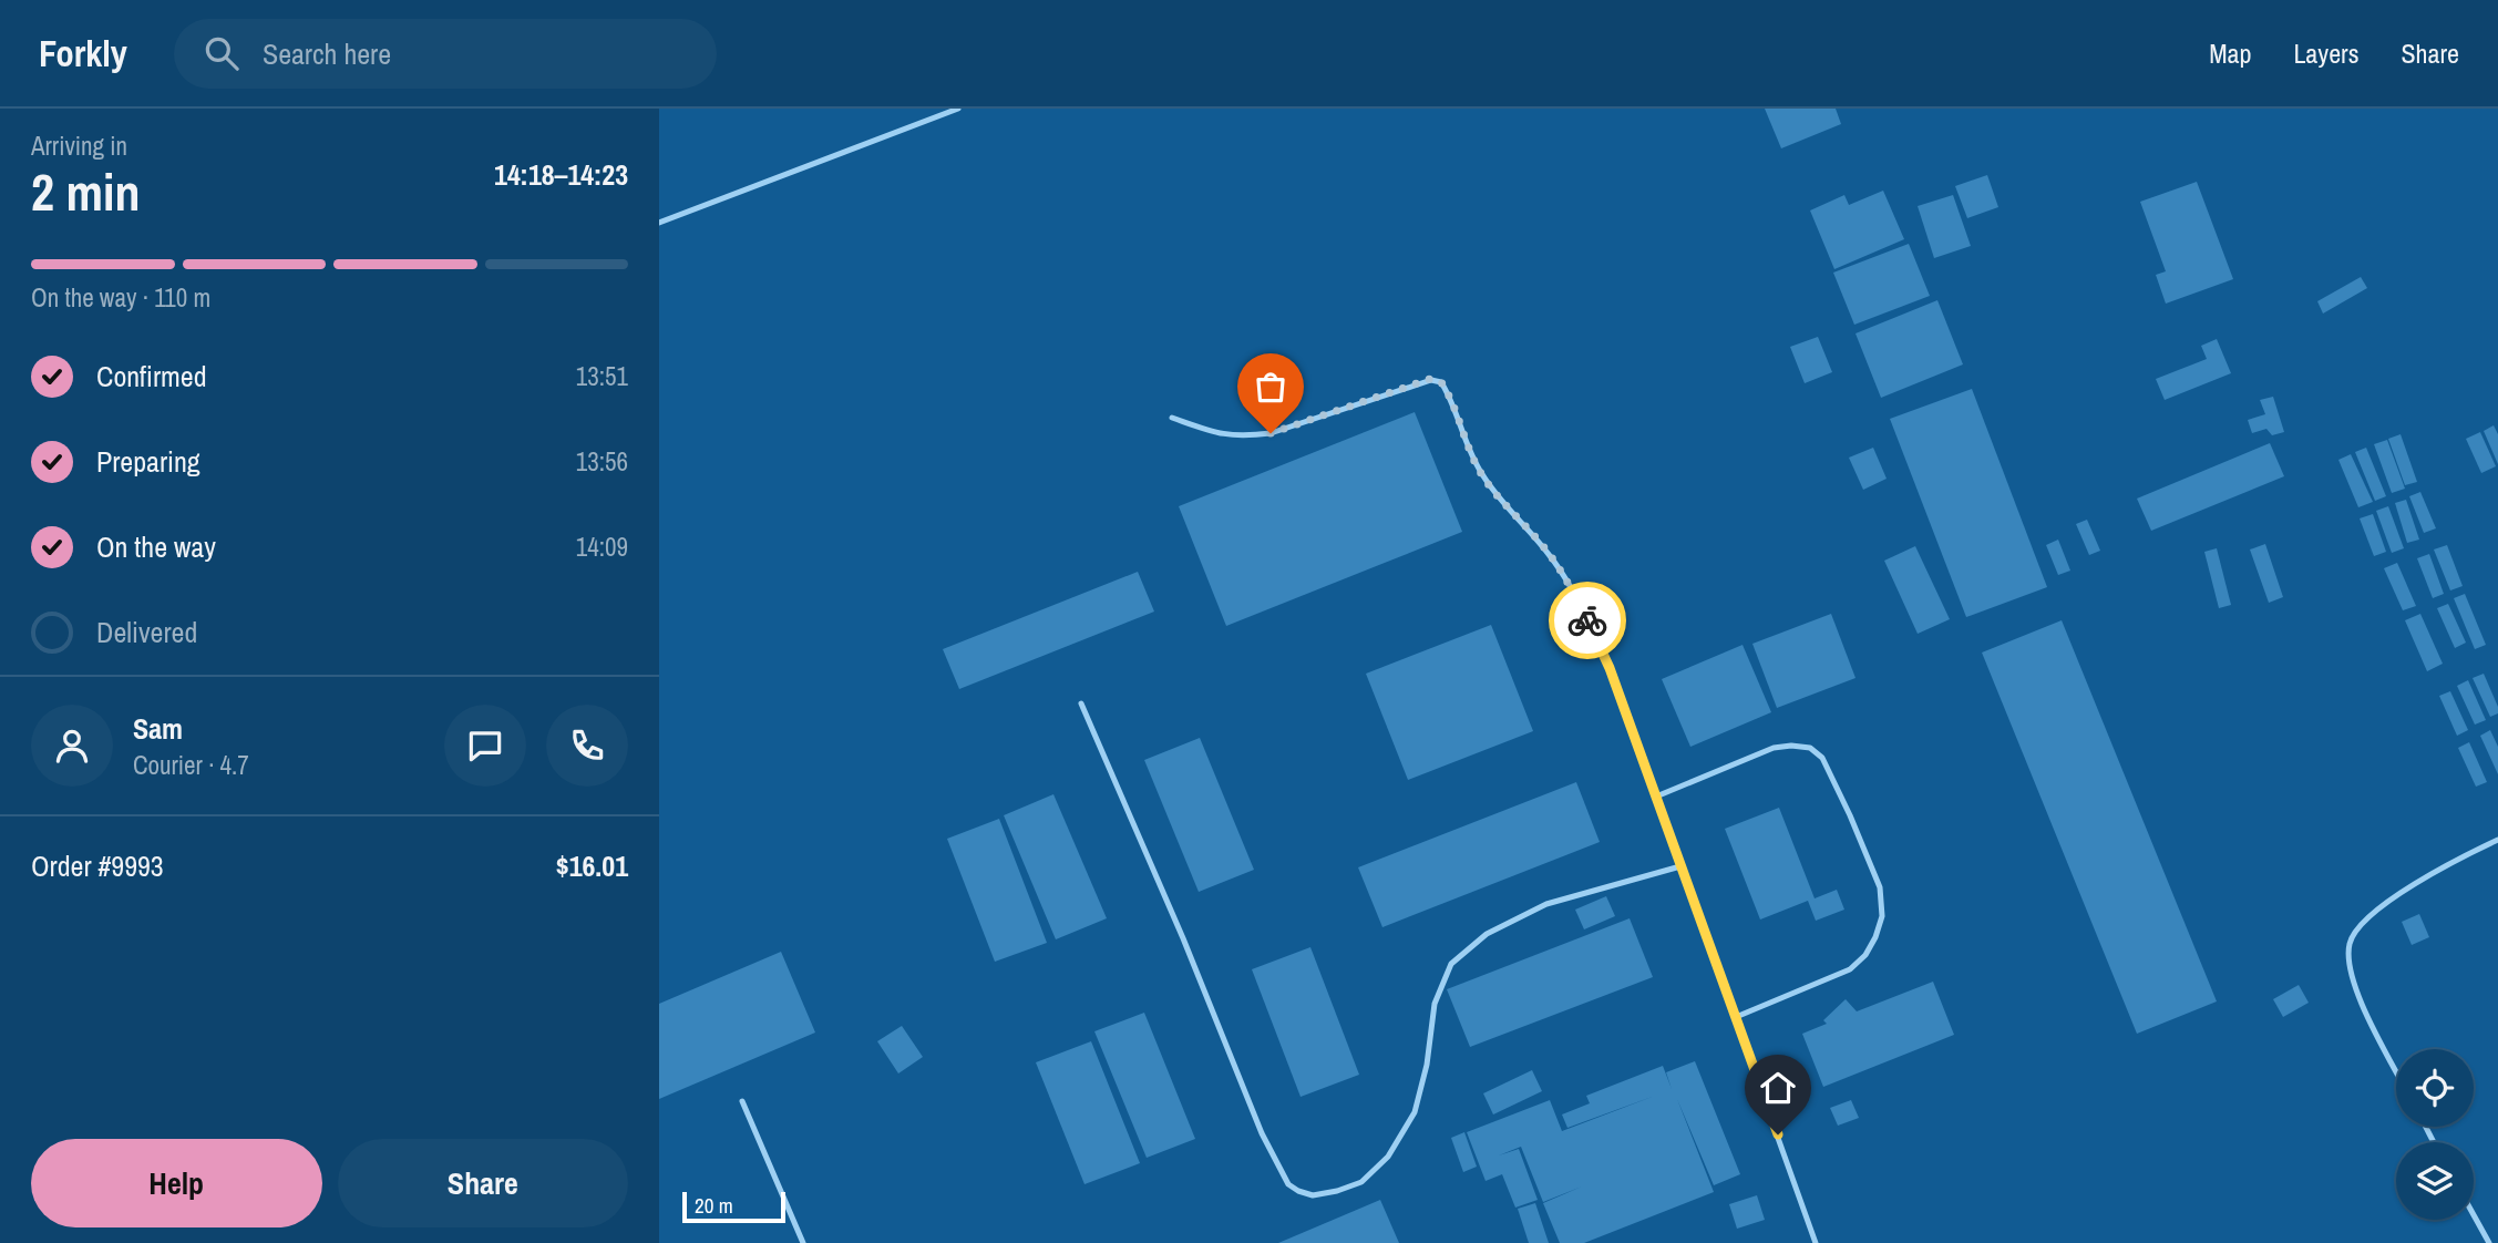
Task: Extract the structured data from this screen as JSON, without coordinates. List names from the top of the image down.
{
  "scale_bar": "20 m",
  "page": {
    "header": "Forkly",
    "search": "Search here",
    "nav": ["Map", "Layers", "Share"],
    "heading": ["2 min", "Arriving in", "14:18–14:23"],
    "panel": [
      "Sam",
      "Courier · 4.7",
      "Order #9993",
      "$16.01"
    ],
    "bar": "On the way · 110 m",
    "list": [
      ["Confirmed", "13:51"],
      ["Preparing", "13:56"],
      ["On the way", "14:09"],
      "Delivered"
    ],
    "buttons": ["Help", "Share"],
    "scale": "20 m"
  }
}
